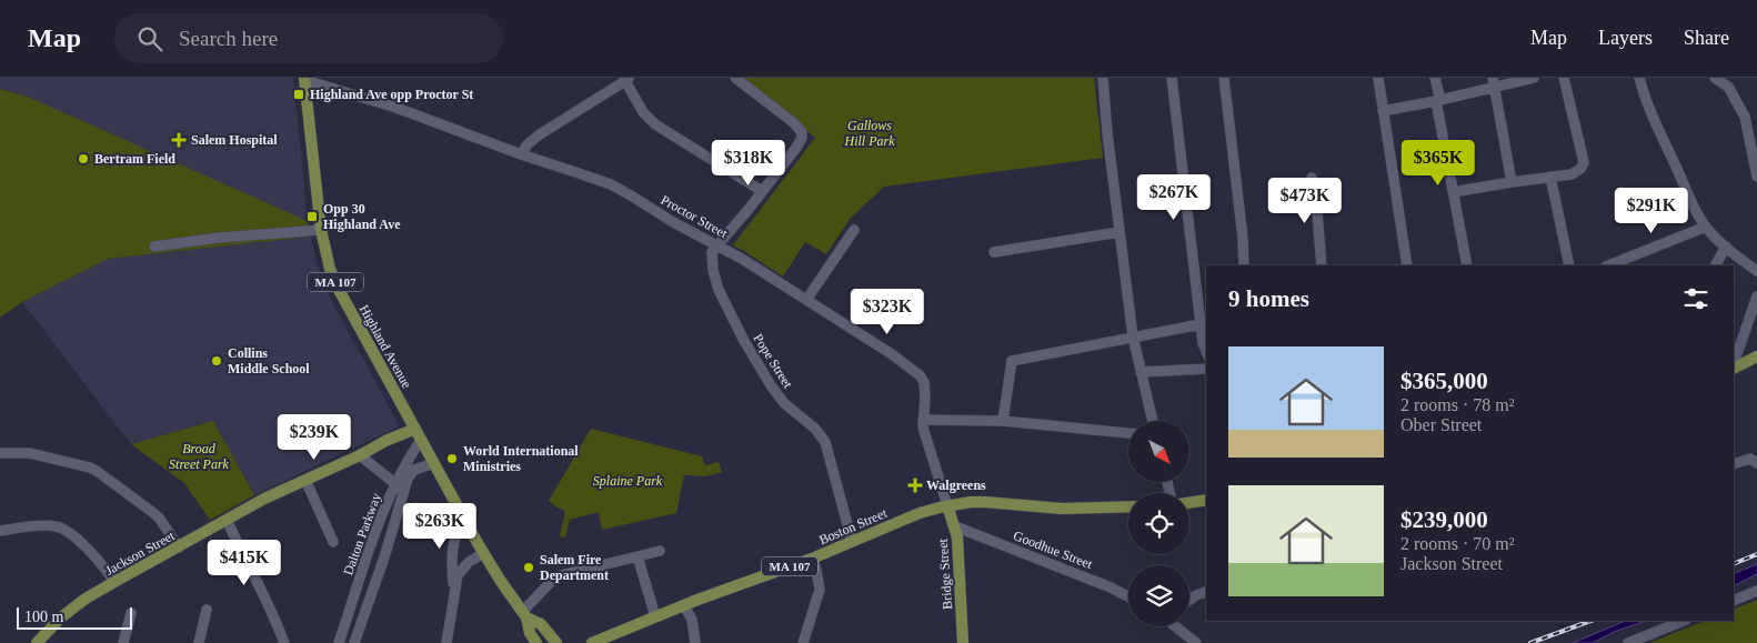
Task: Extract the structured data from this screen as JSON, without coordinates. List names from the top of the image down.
{
  "streets": {
    "main road": [
      "MA 107",
      "Highland Avenue",
      "Boston Street",
      "Jackson Street",
      "Bridge Street"
    ],
    "street": [
      "Proctor Street",
      "Pope Street",
      "Dalton Parkway",
      "Goodhue Street"
    ]
  },
  "crossings": [
    ["Proctor Street", "Highland Avenue"],
    ["Proctor Street", "Pope Street"],
    ["Proctor Street", "Boston Street"],
    ["Proctor Street", "Bridge Street"],
    ["MA 107", "Highland Avenue"],
    ["Highland Avenue", "Dalton Parkway"],
    ["Highland Avenue", "Jackson Street"],
    ["Pope Street", "Boston Street"],
    ["Boston Street", "Bridge Street"],
    ["Dalton Parkway", "Jackson Street"],
    ["Goodhue Street", "Bridge Street"]
  ],
  "parks": ["Gallows Hill Park", "Broad Street Park", "Splaine Park"],
  "places": {
    "transit": ["Highland Ave opp Proctor St", "Opp 30 Highland Ave"],
    "health": ["Salem Hospital", "Walgreens"],
    "other": [
      "Bertram Field",
      "Collins Middle School",
      "World International Ministries",
      "Salem Fire Department"
    ]
  },
  "scale_bar": "100 m",
  "north": "bottom right",
  "page": {
    "header": "Map",
    "search": "Search here",
    "nav": ["Map", "Layers", "Share"],
    "price": [
      "$318K",
      "$365K",
      "$267K",
      "$473K",
      "$291K",
      "$323K",
      "$239K",
      "$263K",
      "$415K"
    ],
    "heading": "9 homes",
    "list": [
      {
        "name": "$365,000",
        "note": "2 rooms · 78 m² · Ober Street"
      },
      {
        "name": "$239,000",
        "note": "2 rooms · 70 m² · Jackson Street"
      }
    ],
    "scale": "100 m"
  }
}
